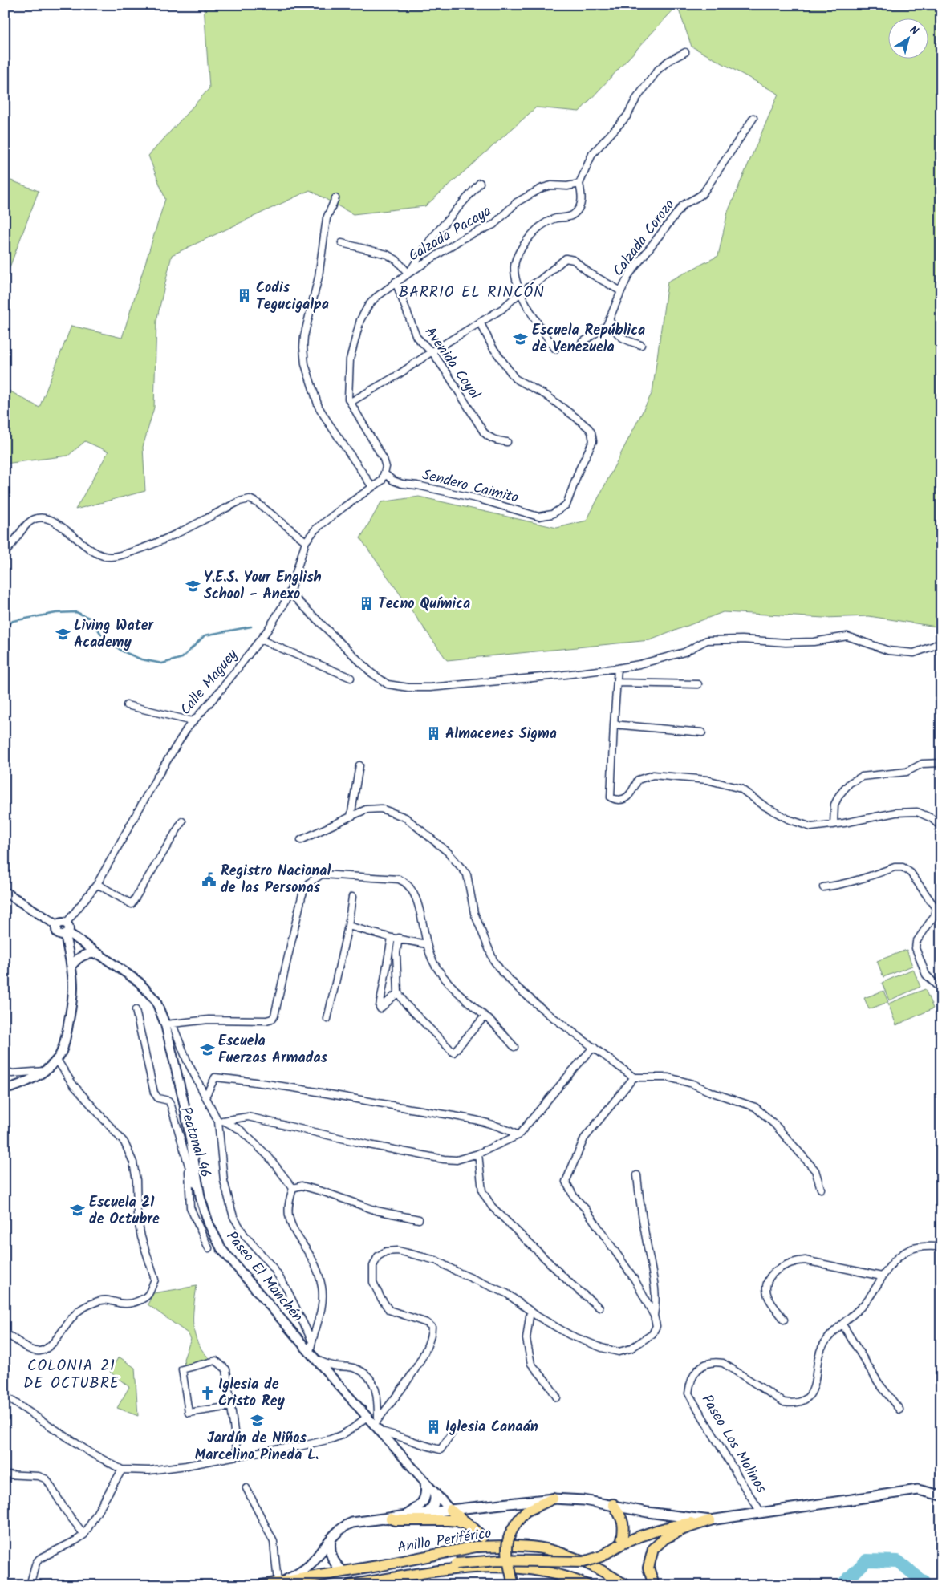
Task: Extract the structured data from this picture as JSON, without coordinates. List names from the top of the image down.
{
  "streets": {
    "highway": ["Anillo Periférico"],
    "street": [
      "Calzada Pacaya",
      "Calzada Corozo",
      "Avenida Coyol",
      "Sendero Caimito",
      "Calle Maguey",
      "Peatonal 46",
      "Paseo El Manchén",
      "Paseo Los Molinos"
    ]
  },
  "crossings": [
    ["Calzada Pacaya", "Calzada Corozo"],
    ["Calzada Pacaya", "Avenida Coyol"],
    ["Calzada Pacaya", "Sendero Caimito"],
    ["Calzada Pacaya", "Calle Maguey"],
    ["Calzada Corozo", "Avenida Coyol"],
    ["Calzada Corozo", "Sendero Caimito"],
    ["Sendero Caimito", "Calle Maguey"],
    ["Calle Maguey", "Paseo El Manchén"],
    ["Peatonal 46", "Paseo El Manchén"]
  ],
  "districts": ["BARRIO EL RINCÓN", "COLONIA 21 DE OCTUBRE"],
  "places": {
    "building": [
      "Codis Tegucigalpa",
      "Tecno Química",
      "Almacenes Sigma",
      "Iglesia Canaán"
    ],
    "school or university": [
      "Escuela República de Venezuela",
      "Y.E.S. Your English School - Anexo",
      "Living Water Academy",
      "Escuela Fuerzas Armadas",
      "Escuela 21 de Octubre",
      "Jardín de Niños Marcelino Pineda L."
    ],
    "public building": ["Registro Nacional de las Personas"],
    "church": ["Iglesia de Cristo Rey"]
  },
  "north": "top right"
}
